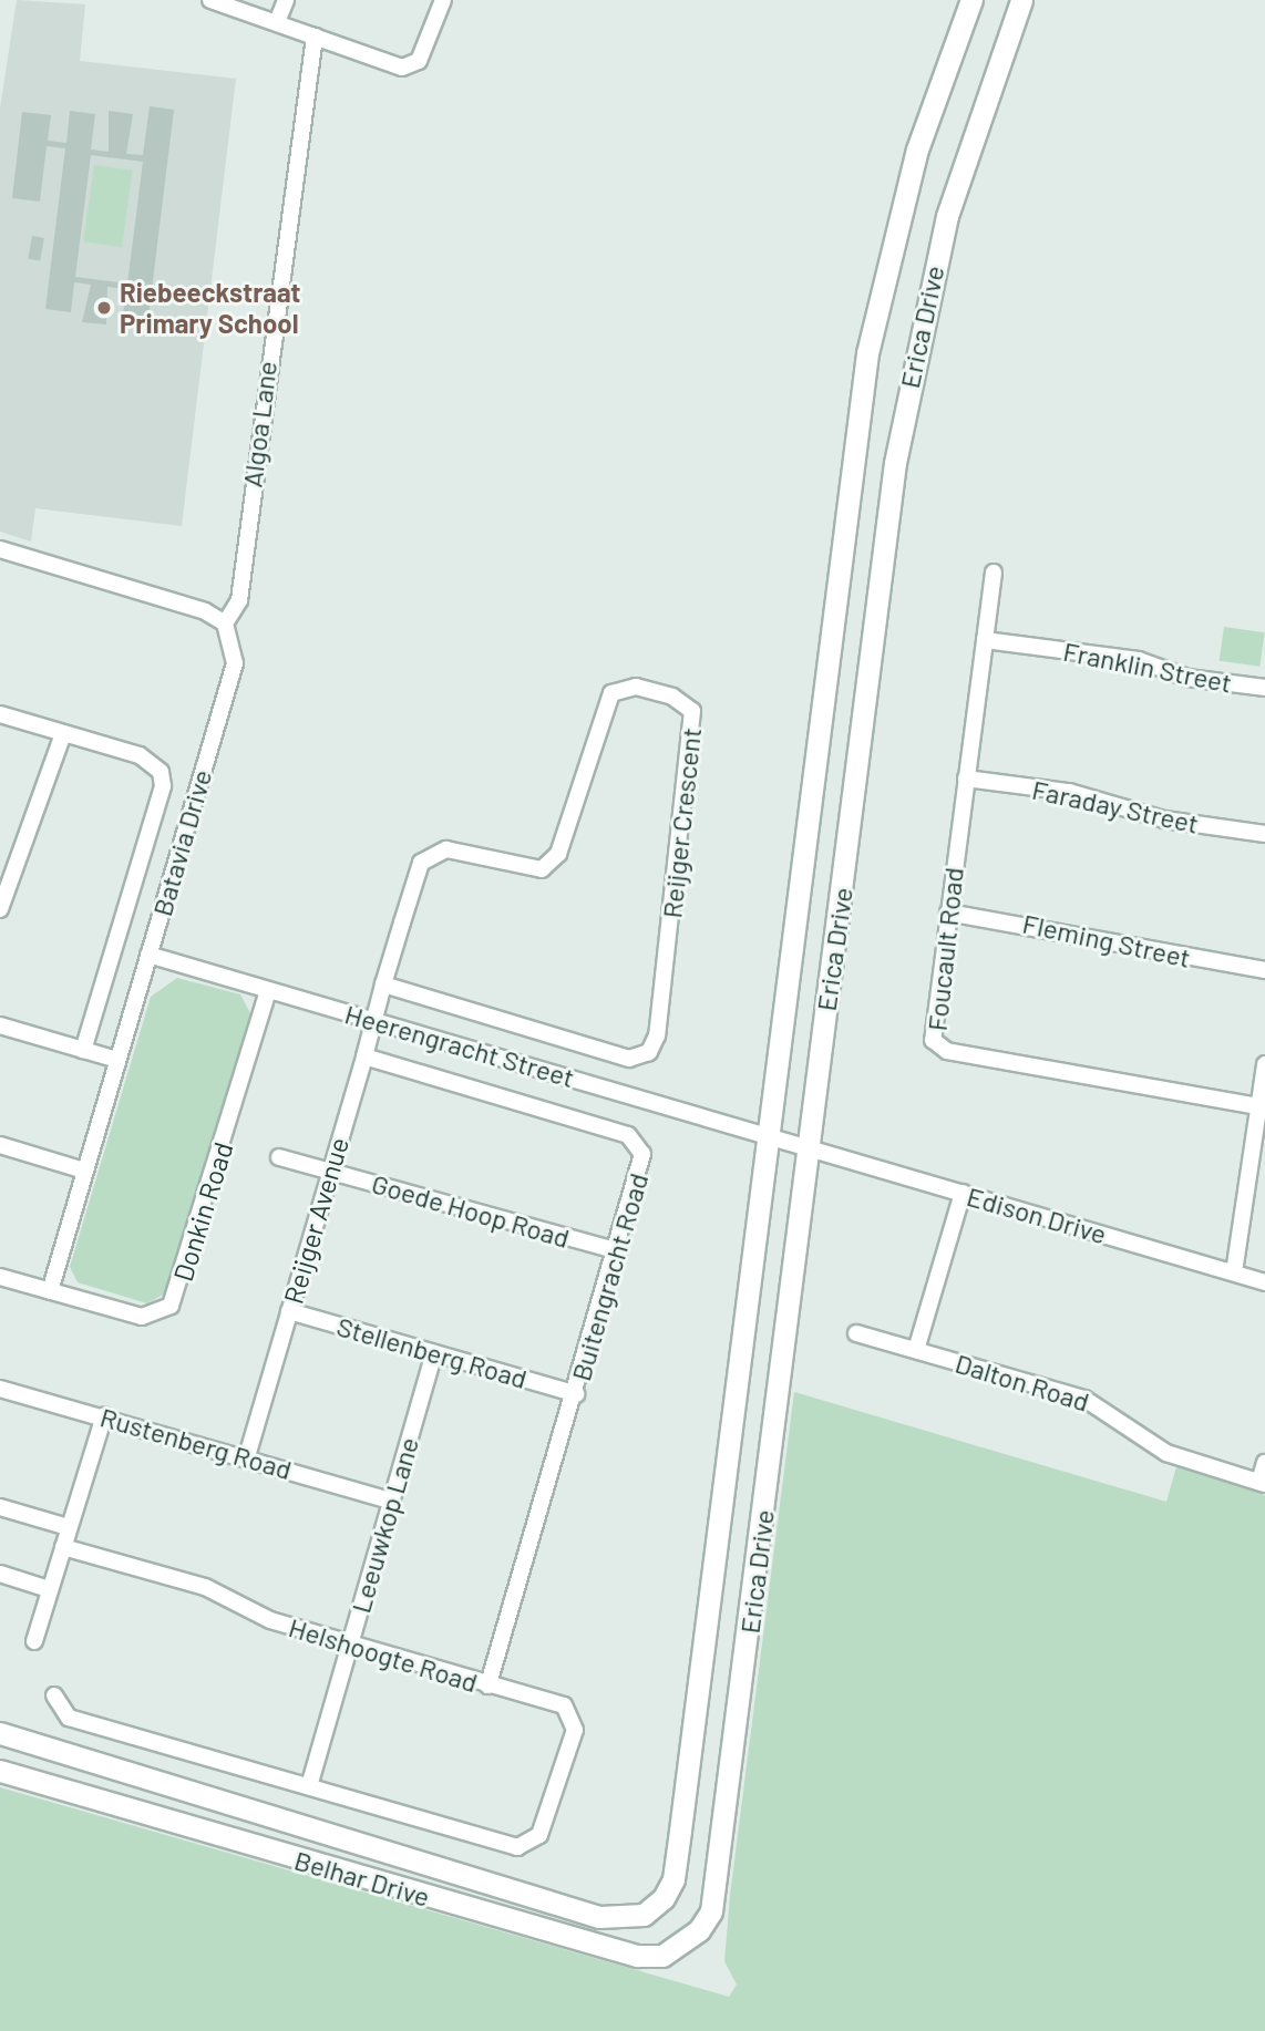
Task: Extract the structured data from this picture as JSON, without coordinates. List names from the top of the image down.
{
  "streets": {
    "main road": ["Erica Drive", "Belhar Drive"],
    "street": [
      "Algoa Lane",
      "Franklin Street",
      "Faraday Street",
      "Reijger Crescent",
      "Batavia Drive",
      "Fleming Street",
      "Foucault Road",
      "Heerengracht Street",
      "Goede Hoop Road",
      "Donkin Road",
      "Edison Drive",
      "Reijger Avenue",
      "Buitengracht Road",
      "Stellenberg Road",
      "Dalton Road",
      "Rustenberg Road",
      "Leeuwkop Lane",
      "Helshoogte Road"
    ]
  },
  "crossings": [
    ["Erica Drive", "Heerengracht Street"],
    ["Erica Drive", "Edison Drive"],
    ["Erica Drive", "Belhar Drive"],
    ["Algoa Lane", "Batavia Drive"],
    ["Franklin Street", "Foucault Road"],
    ["Faraday Street", "Foucault Road"],
    ["Reijger Crescent", "Reijger Avenue"],
    ["Batavia Drive", "Heerengracht Street"],
    ["Batavia Drive", "Donkin Road"],
    ["Fleming Street", "Foucault Road"],
    ["Heerengracht Street", "Donkin Road"],
    ["Heerengracht Street", "Edison Drive"],
    ["Heerengracht Street", "Reijger Avenue"],
    ["Goede Hoop Road", "Reijger Avenue"],
    ["Goede Hoop Road", "Buitengracht Road"],
    ["Reijger Avenue", "Buitengracht Road"],
    ["Reijger Avenue", "Stellenberg Road"],
    ["Reijger Avenue", "Rustenberg Road"],
    ["Buitengracht Road", "Stellenberg Road"],
    ["Buitengracht Road", "Helshoogte Road"],
    ["Stellenberg Road", "Leeuwkop Lane"],
    ["Rustenberg Road", "Leeuwkop Lane"],
    ["Leeuwkop Lane", "Helshoogte Road"]
  ],
  "places": ["Riebeeckstraat Primary School"]
}
